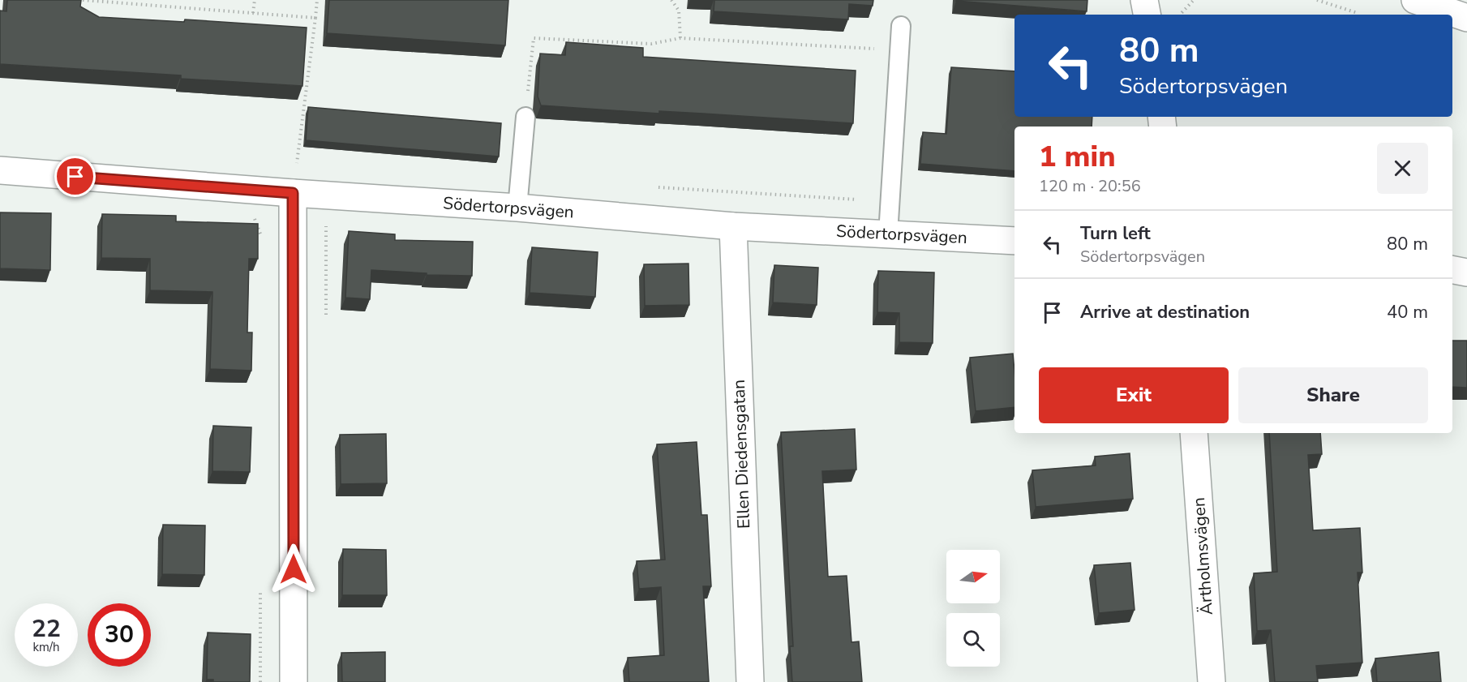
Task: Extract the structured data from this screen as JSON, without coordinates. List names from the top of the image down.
{
  "streets": {
    "street": ["Södertorpsvägen", "Ellen Diedensgatan", "Ärtholmsvägen"]
  },
  "crossings": [
    ["Södertorpsvägen", "Ellen Diedensgatan"]
  ],
  "north": "right",
  "page": {
    "turn": ["80 m", "Södertorpsvägen"],
    "heading": ["1 min", "120 m · 20:56"],
    "list": [
      {
        "name": "Turn left",
        "note": "Södertorpsvägen",
        "value": "80 m"
      },
      {
        "name": "Arrive at destination",
        "value": "40 m"
      }
    ],
    "buttons": ["Exit", "Share"],
    "speed": "22 km/h",
    "limit": "30"
  }
}
